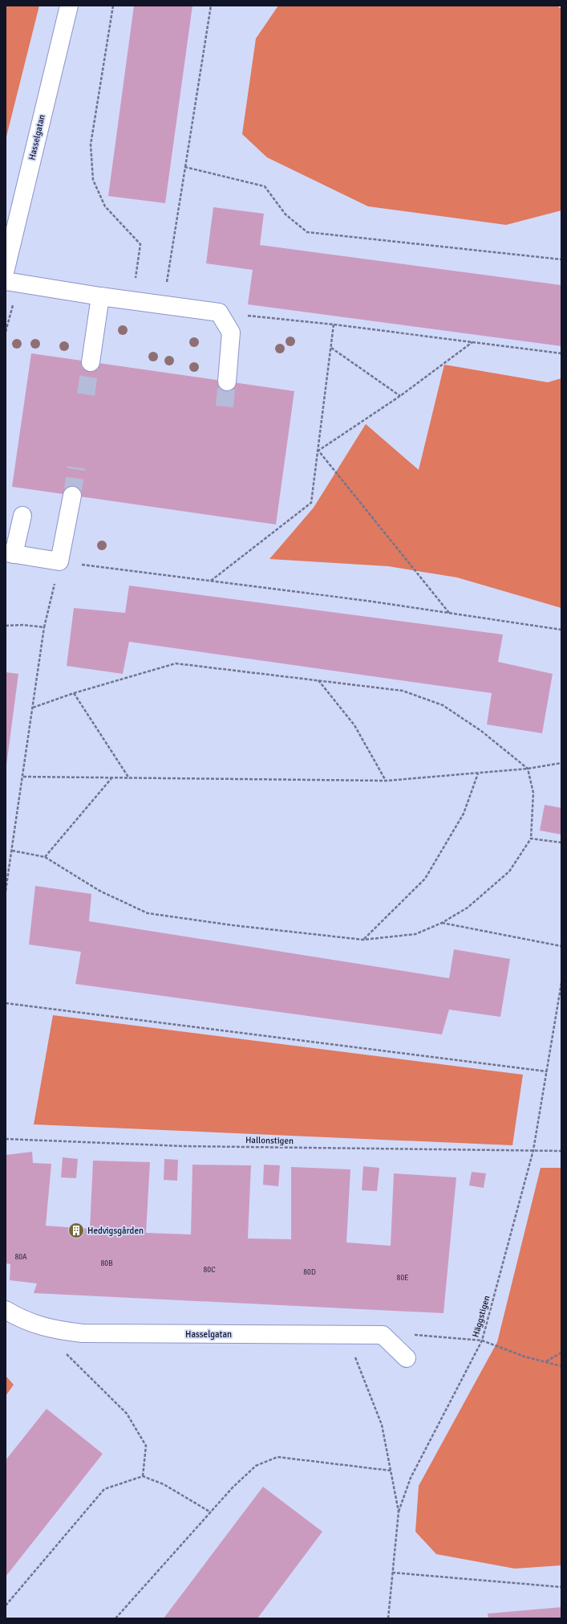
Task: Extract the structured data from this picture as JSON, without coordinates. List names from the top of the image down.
{
  "streets": {
    "street": ["Hasselgatan"],
    "path": ["Hallonstigen", "Häggstigen"]
  },
  "crossings": [
    ["Hallonstigen", "Häggstigen"]
  ],
  "places": {
    "building": ["Hedvigsgården"]
  },
  "house_numbers": [
    "80A",
    "80B",
    "80C",
    "80D",
    "80E"
  ]
}
